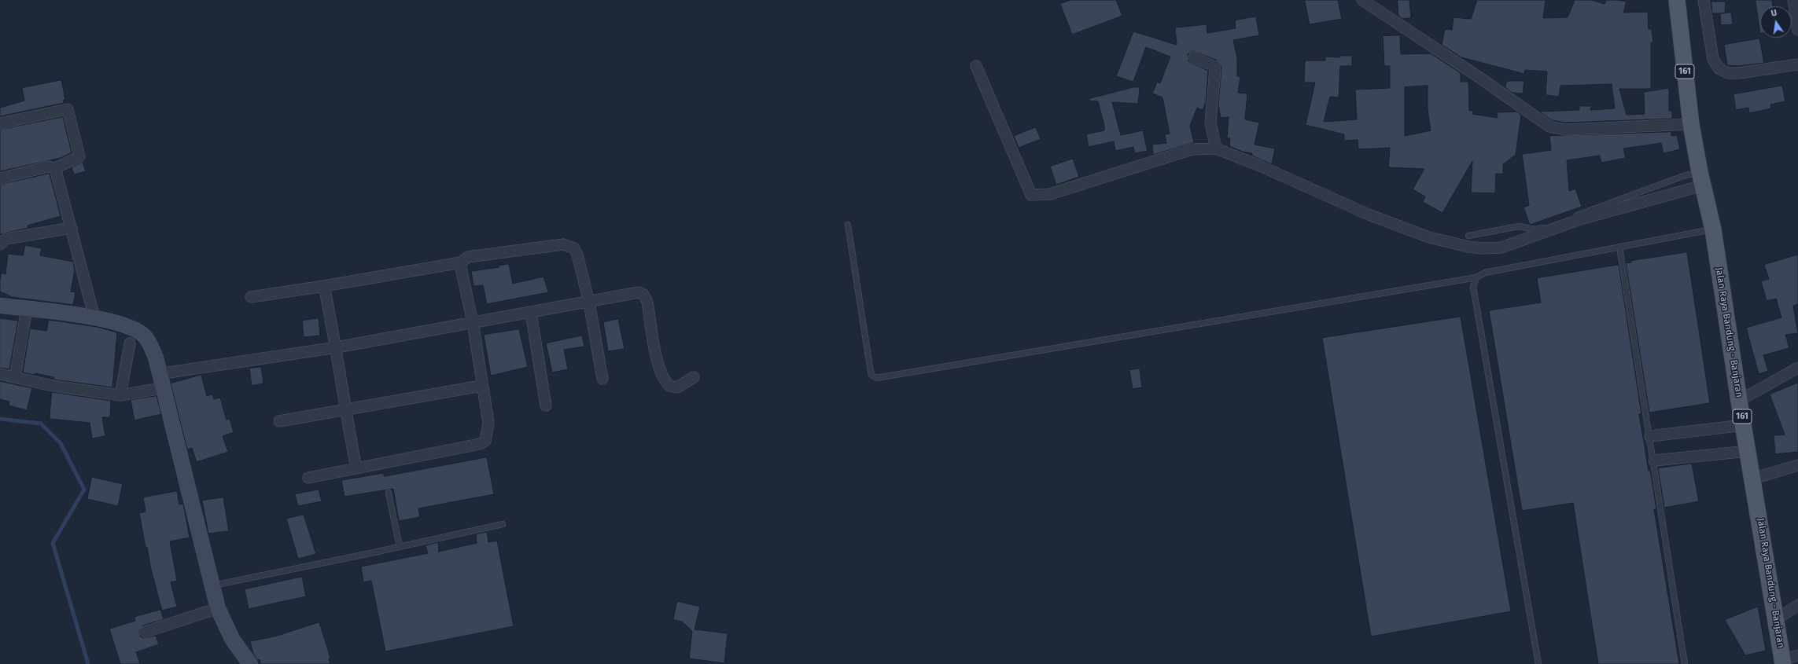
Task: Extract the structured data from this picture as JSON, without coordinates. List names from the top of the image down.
{
  "streets": {
    "main road": ["161", "Jalan Raya Bandung - Banjaran"]
  },
  "north": "top"
}
